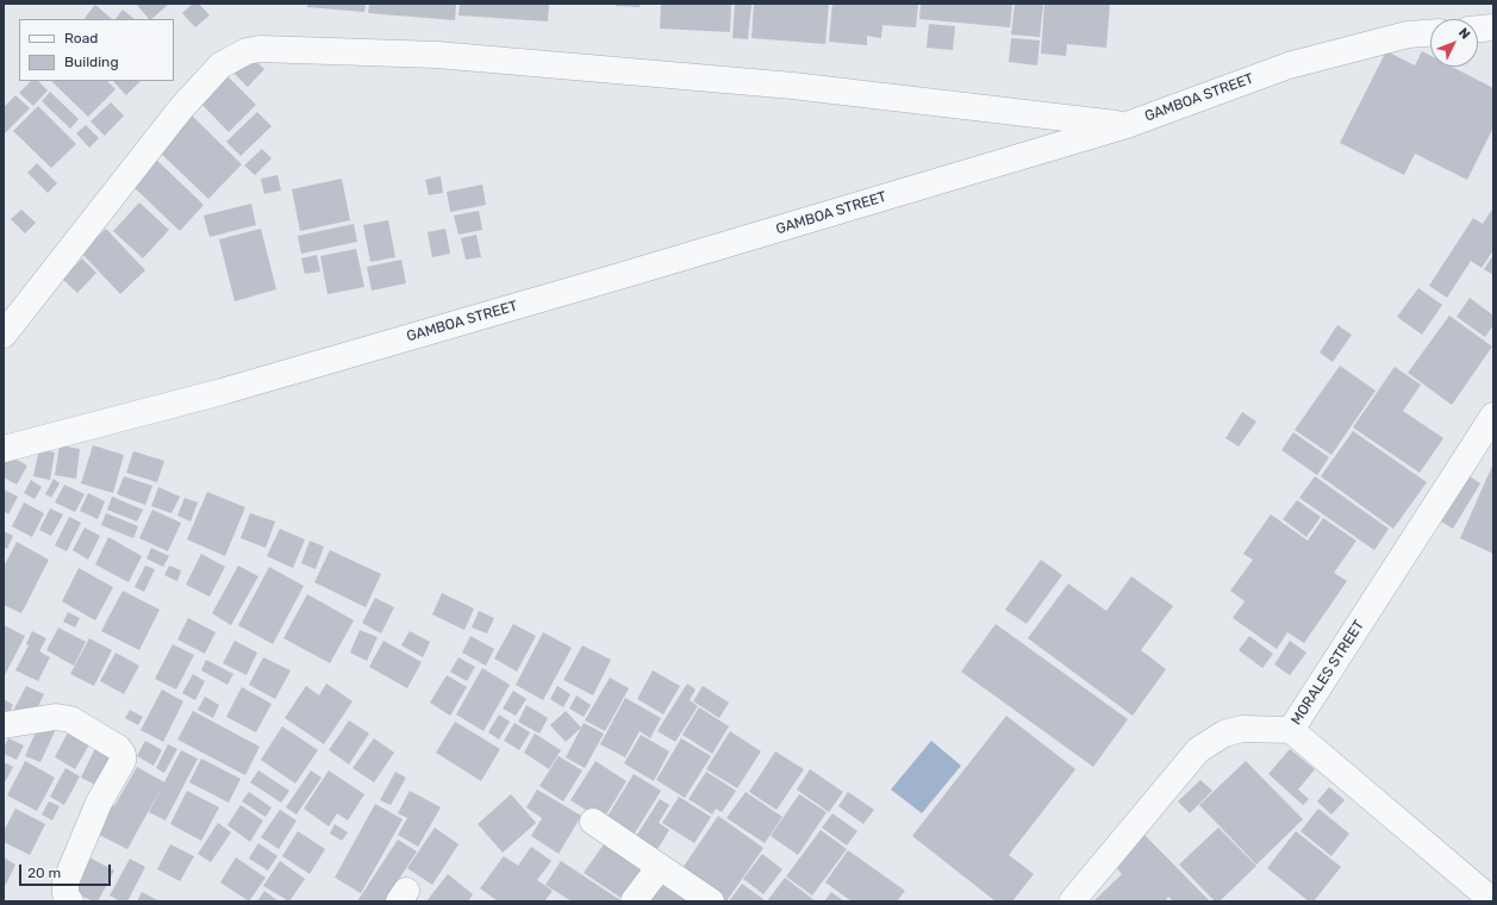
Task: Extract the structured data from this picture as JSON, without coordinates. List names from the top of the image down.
{
  "streets": {
    "street": ["GAMBOA STREET", "MORALES STREET"]
  },
  "legend": ["Road", "Building"],
  "scale_bar": "20 m",
  "north": "top right"
}
